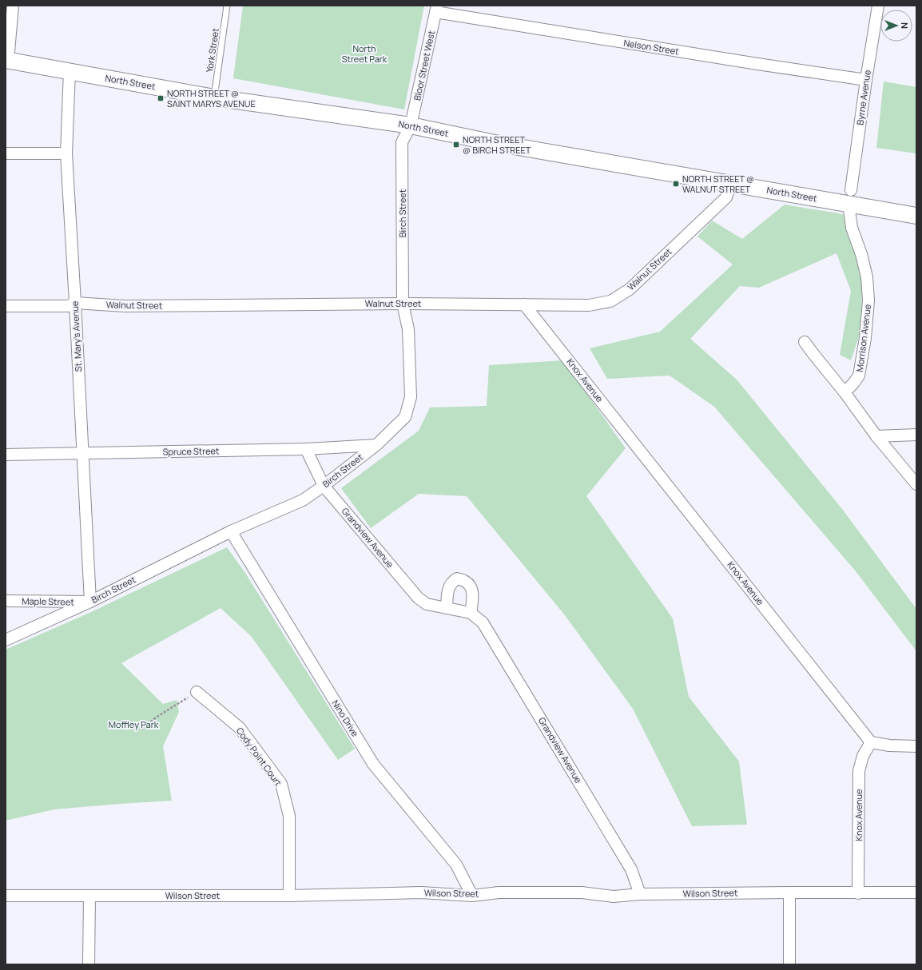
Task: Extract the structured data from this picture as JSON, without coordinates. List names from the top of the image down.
{
  "streets": {
    "main road": ["North Street"],
    "street": [
      "Nelson Street",
      "Bloor Street West",
      "Byrne Avenue",
      "Birch Street",
      "Walnut Street",
      "St. Mary's Avenue",
      "Morrison Avenue",
      "Knox Avenue",
      "Spruce Street",
      "Grandview Avenue",
      "Maple Street",
      "Nino Drive",
      "Cody Point Court",
      "Wilson Street"
    ],
    "lane": ["York Street"]
  },
  "crossings": [
    ["Nelson Street", "Bloor Street West"],
    ["Nelson Street", "Byrne Avenue"],
    ["York Street", "North Street"],
    ["Bloor Street West", "North Street"],
    ["Bloor Street West", "Birch Street"],
    ["North Street", "Byrne Avenue"],
    ["North Street", "Birch Street"],
    ["North Street", "Walnut Street"],
    ["North Street", "St. Mary's Avenue"],
    ["North Street", "Morrison Avenue"],
    ["Byrne Avenue", "Morrison Avenue"],
    ["Birch Street", "Walnut Street"],
    ["Birch Street", "St. Mary's Avenue"],
    ["Birch Street", "Spruce Street"],
    ["Birch Street", "Grandview Avenue"],
    ["Birch Street", "Maple Street"],
    ["Birch Street", "Nino Drive"],
    ["Walnut Street", "St. Mary's Avenue"],
    ["Walnut Street", "Knox Avenue"],
    ["St. Mary's Avenue", "Spruce Street"],
    ["St. Mary's Avenue", "Maple Street"],
    ["Knox Avenue", "Wilson Street"],
    ["Spruce Street", "Grandview Avenue"],
    ["Grandview Avenue", "Wilson Street"],
    ["Nino Drive", "Wilson Street"],
    ["Cody Point Court", "Wilson Street"]
  ],
  "parks": ["North Street Park", "Moffley Park"],
  "places": {
    "transit": ["NORTH STREET @ SAINT MARYS AVENUE", "NORTH STREET @ BIRCH STREET", "NORTH STREET @ WALNUT STREET"]
  },
  "north": "right"
}
